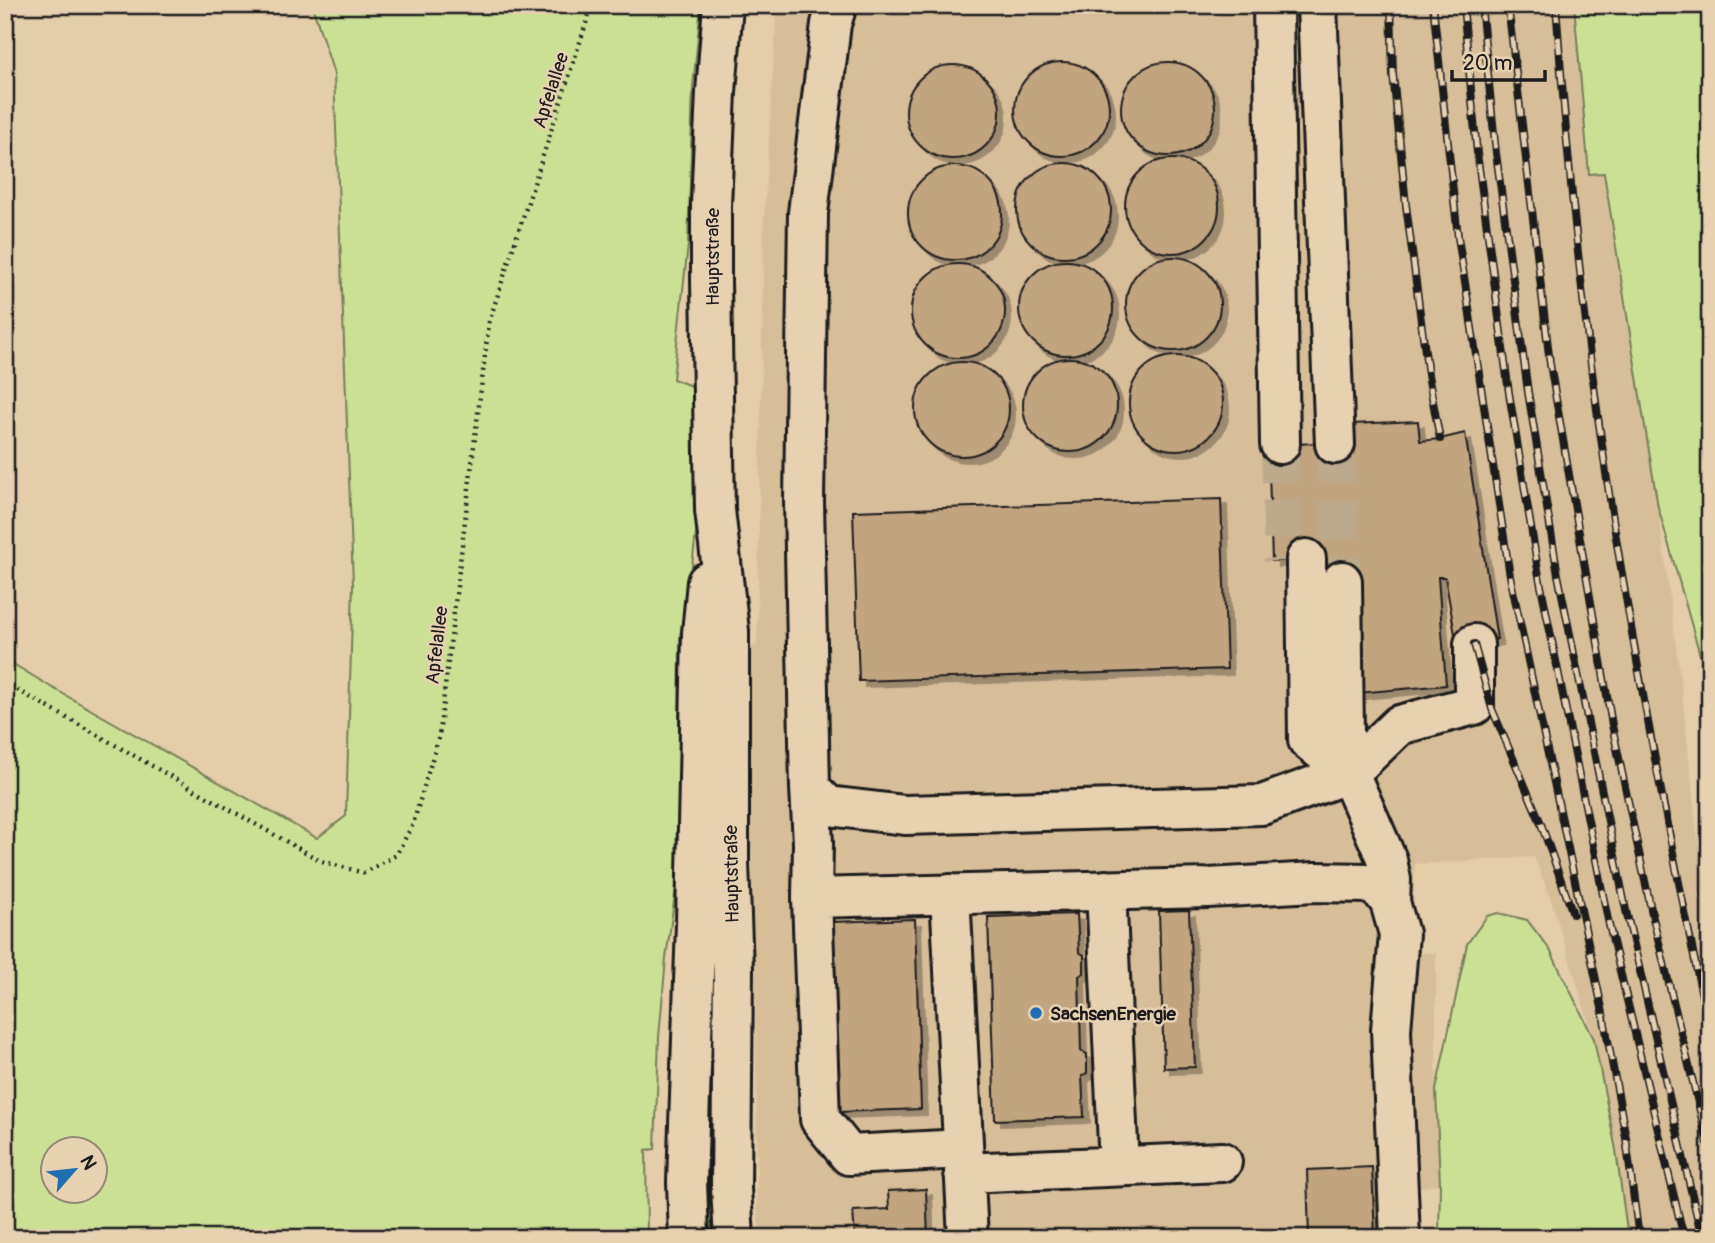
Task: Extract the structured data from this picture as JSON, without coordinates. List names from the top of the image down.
{
  "streets": {
    "main road": ["Hauptstraße"],
    "path": ["Apfelallee"]
  },
  "places": ["SachsenEnergie"],
  "scale_bar": "20 m",
  "north": "top right"
}
